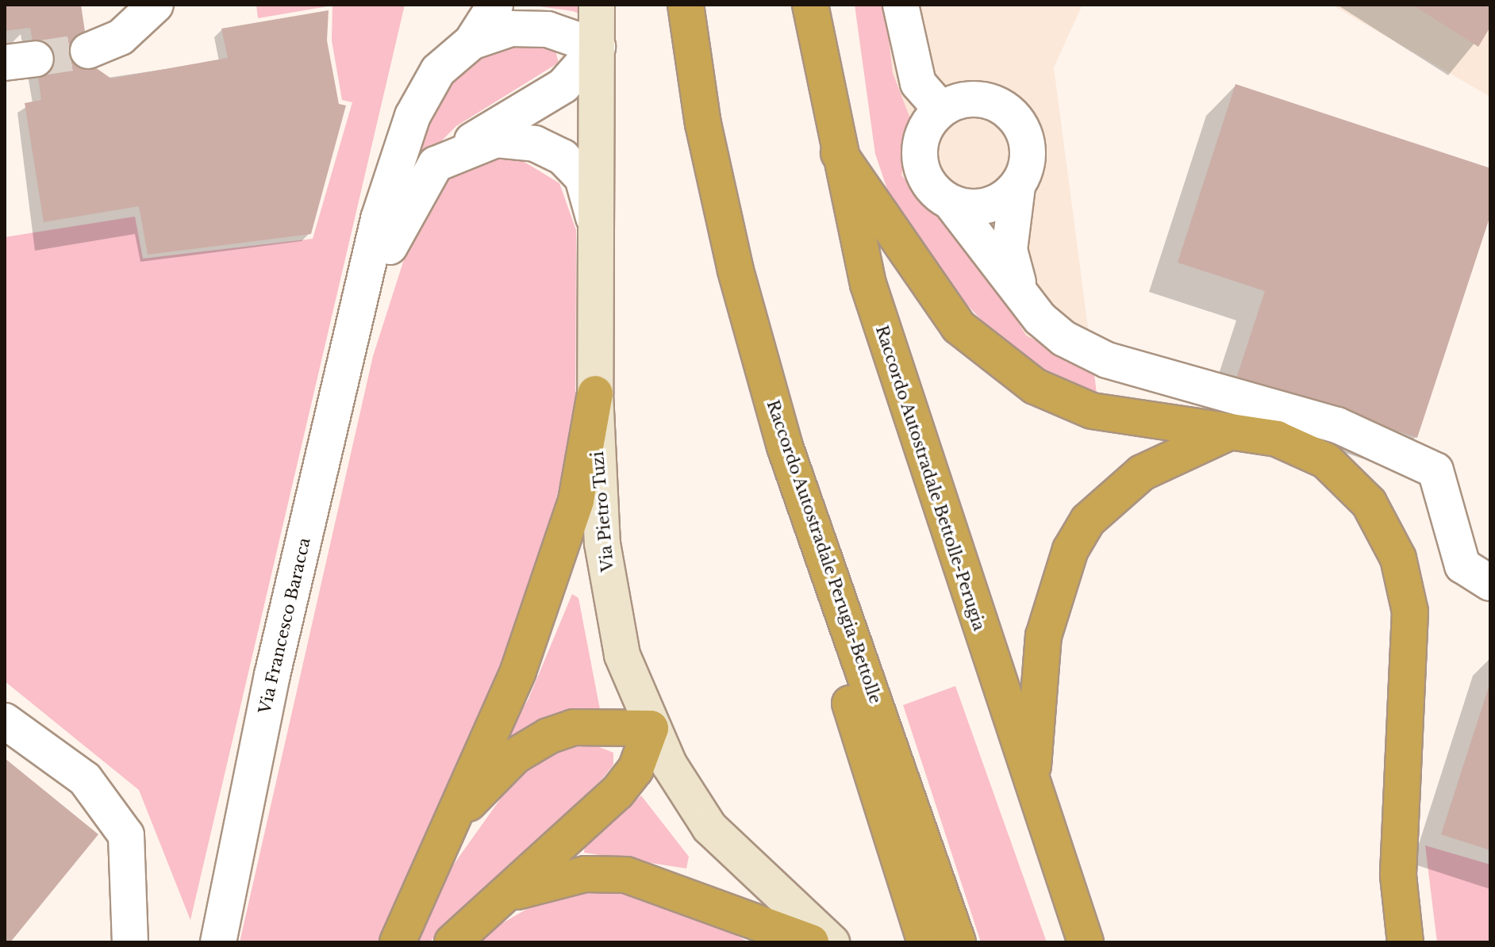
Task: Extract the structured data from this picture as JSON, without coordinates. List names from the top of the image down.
{
  "streets": {
    "highway": ["Raccordo Autostradale Bettolle-Perugia", "Raccordo Autostradale Perugia-Bettolle"],
    "main road": ["Via Pietro Tuzi"],
    "street": ["Via Francesco Baracca"]
  }
}
